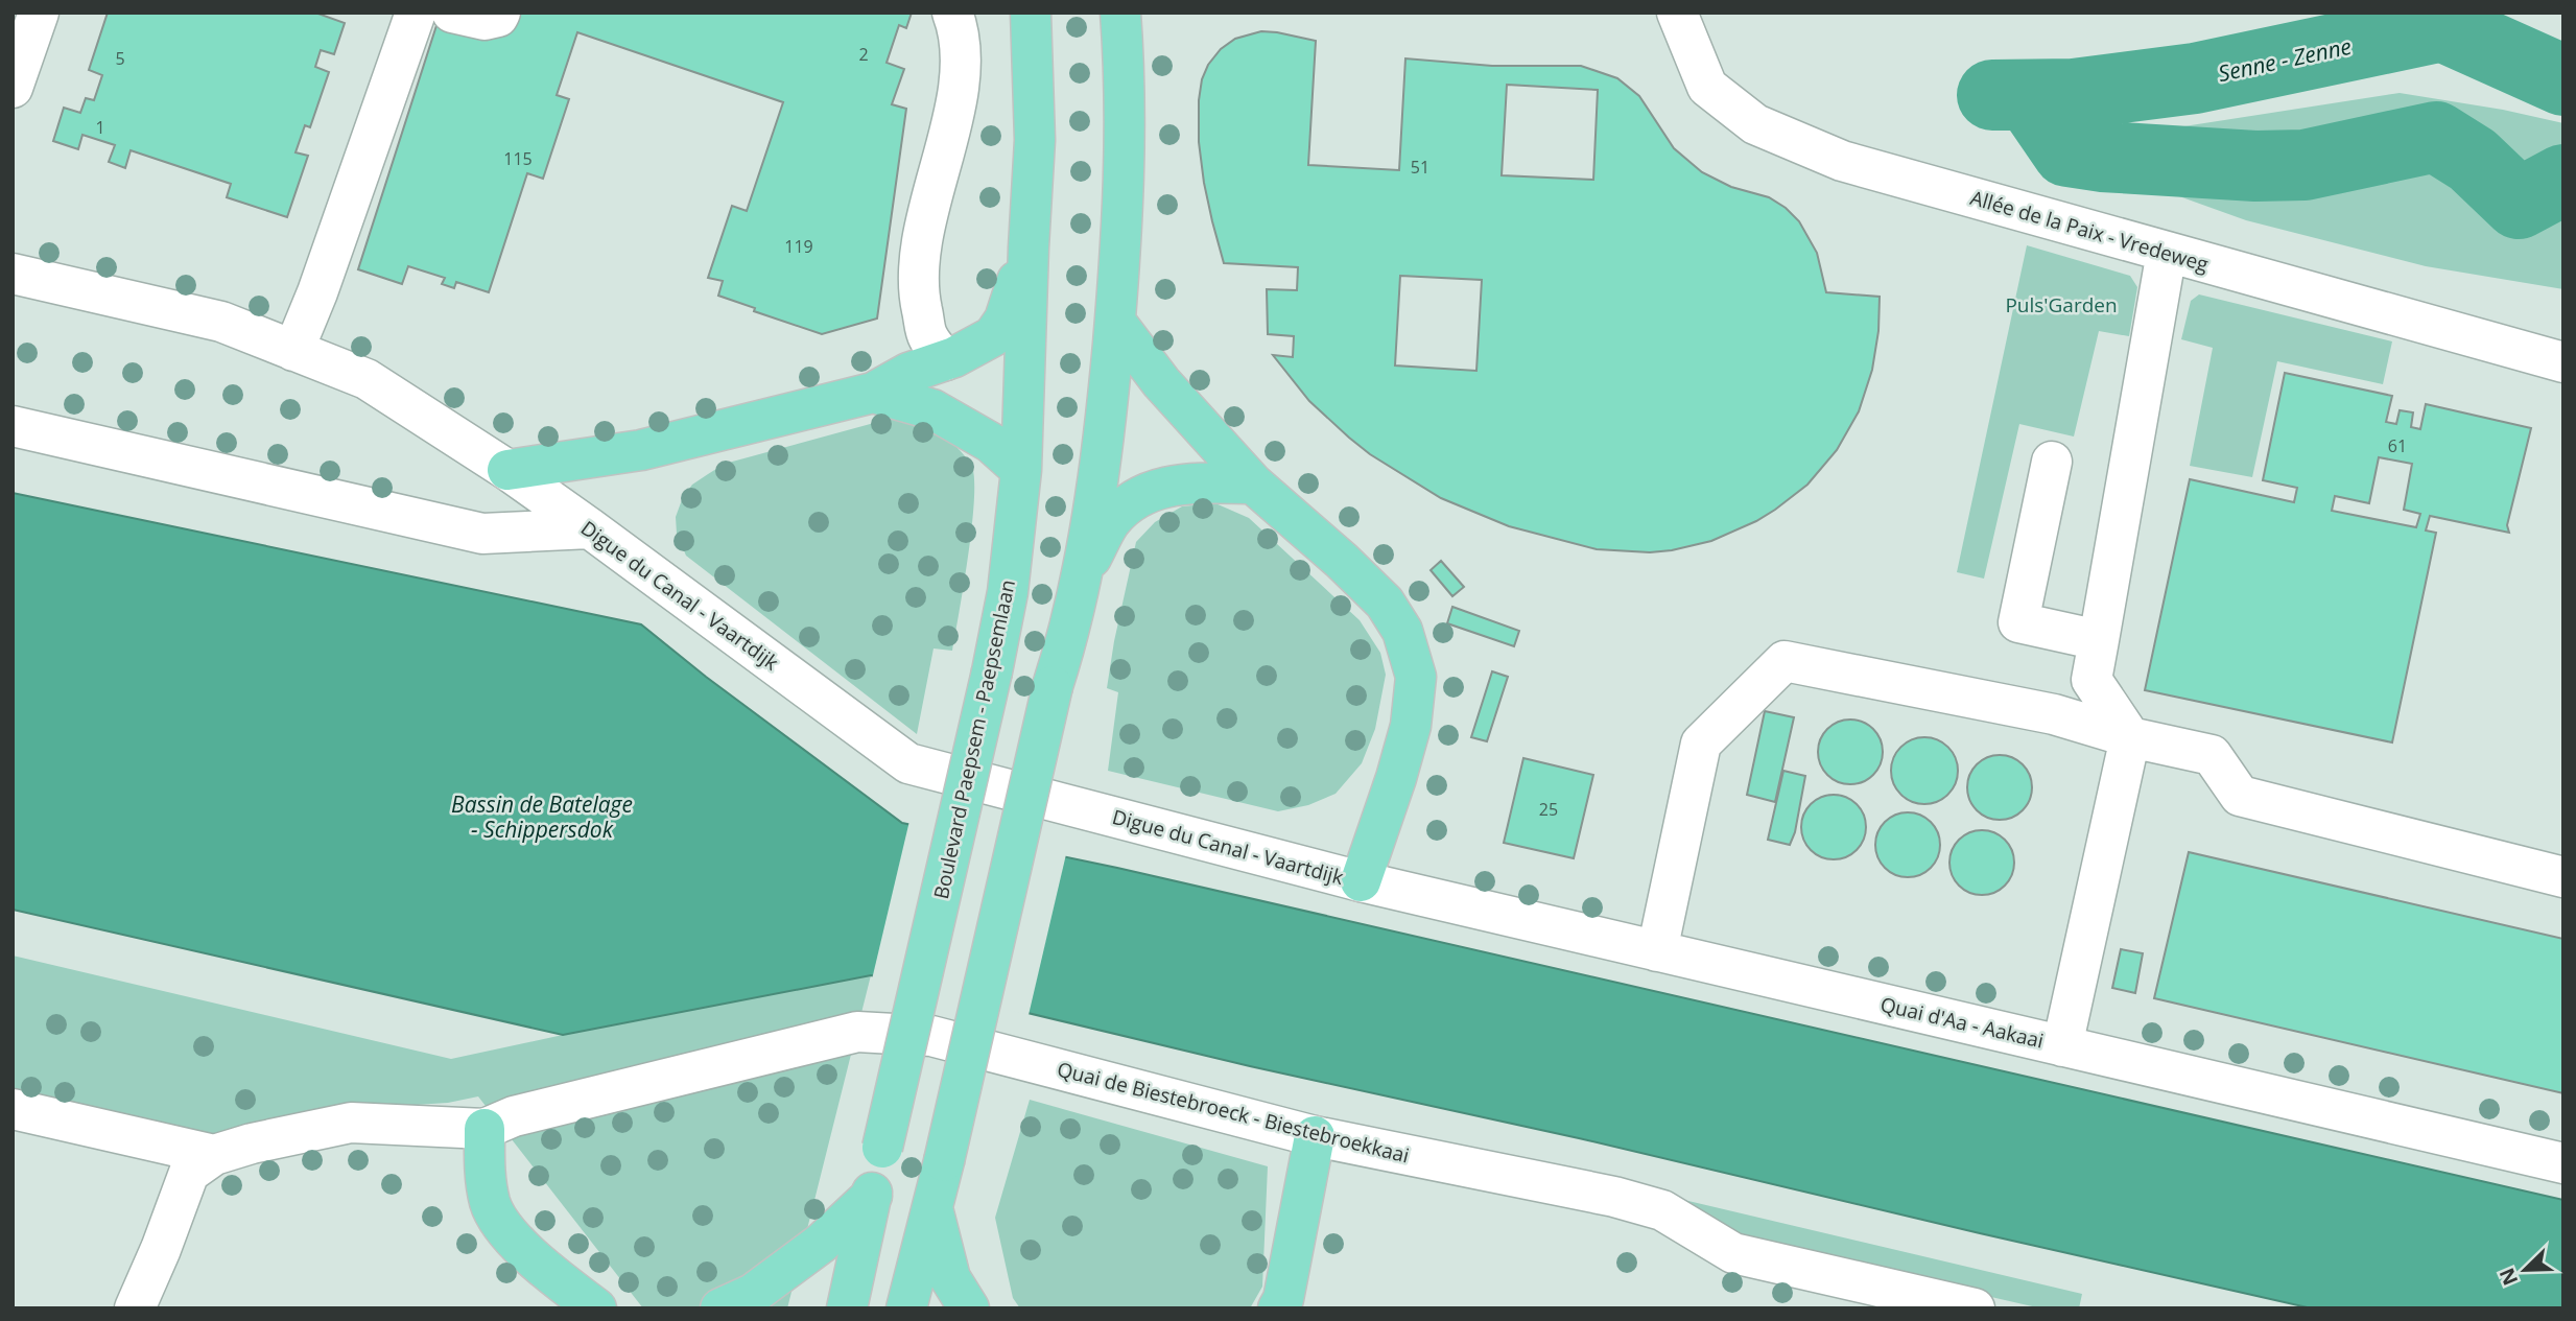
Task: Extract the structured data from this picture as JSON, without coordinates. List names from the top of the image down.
{
  "streets": {
    "main road": ["Boulevard Paepsem - Paepsemlaan"],
    "street": [
      "Allée de la Paix - Vredeweg",
      "Digue du Canal - Vaartdijk",
      "Quai d'Aa - Aakaai",
      "Quai de Biestebroeck - Biestebroekkaai"
    ]
  },
  "crossings": [
    ["Digue du Canal - Vaartdijk", "Quai d'Aa - Aakaai"]
  ],
  "water": ["Senne - Zenne", "Bassin de Batelage - Schippersdok"],
  "parks": ["Puls'Garden"],
  "house_numbers": [
    "2",
    "5",
    "1",
    "115",
    "51",
    "119",
    "61",
    "25"
  ],
  "north": "bottom left"
}
